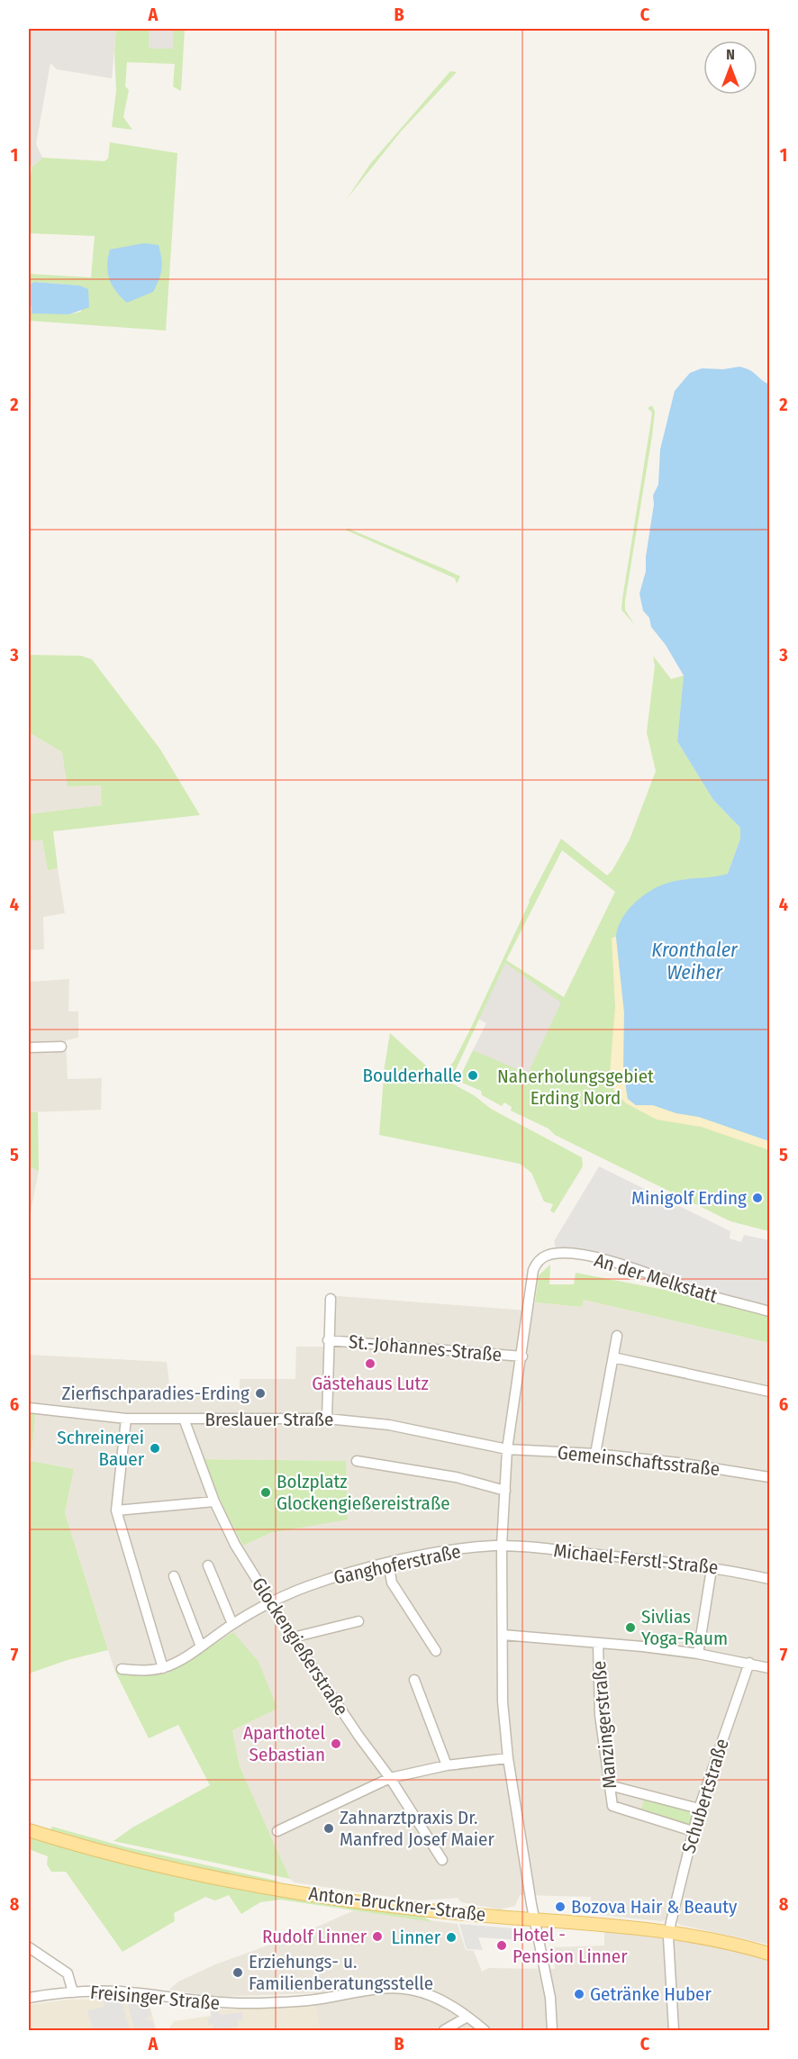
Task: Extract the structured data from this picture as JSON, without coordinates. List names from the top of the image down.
{
  "streets": {
    "main road": ["Anton-Bruckner-Straße"],
    "street": [
      "An der Melkstatt",
      "St.-Johannes-Straße",
      "Breslauer Straße",
      "Gemeinschaftsstraße",
      "Michael-Ferstl-Straße",
      "Ganghoferstraße",
      "Glockengießerstraße",
      "Manzingerstraße",
      "Schubertstraße",
      "Freisinger Straße"
    ]
  },
  "crossings": [
    ["An der Melkstatt", "St.-Johannes-Straße"],
    ["Breslauer Straße", "Gemeinschaftsstraße"],
    ["Breslauer Straße", "Glockengießerstraße"],
    ["Michael-Ferstl-Straße", "Ganghoferstraße"],
    ["Ganghoferstraße", "Glockengießerstraße"],
    ["Manzingerstraße", "Schubertstraße"],
    ["Schubertstraße", "Anton-Bruckner-Straße"]
  ],
  "water": ["Kronthaler Weiher"],
  "parks": ["Naherholungsgebiet Erding Nord"],
  "places": [
    "Boulderhalle",
    "Minigolf Erding",
    "Gästehaus Lutz",
    "Zierfischparadies-Erding",
    "Schreinerei Bauer",
    "Bolzplatz Glockengießereistraße",
    "Sivlias Yoga-Raum",
    "Aparthotel Sebastian",
    "Zahnarztpraxis Dr. Manfred Josef Maier",
    "Bozova Hair & Beauty",
    "Rudolf Linner",
    "Linner",
    "Hotel - Pension Linner",
    "Erziehungs- u. Familienberatungsstelle",
    "Getränke Huber"
  ],
  "north": "top",
  "grid": {
    "columns": ["A", "B", "C"],
    "rows": [
      "1",
      "2",
      "3",
      "4",
      "5",
      "6",
      "7",
      "8"
    ]
  }
}
